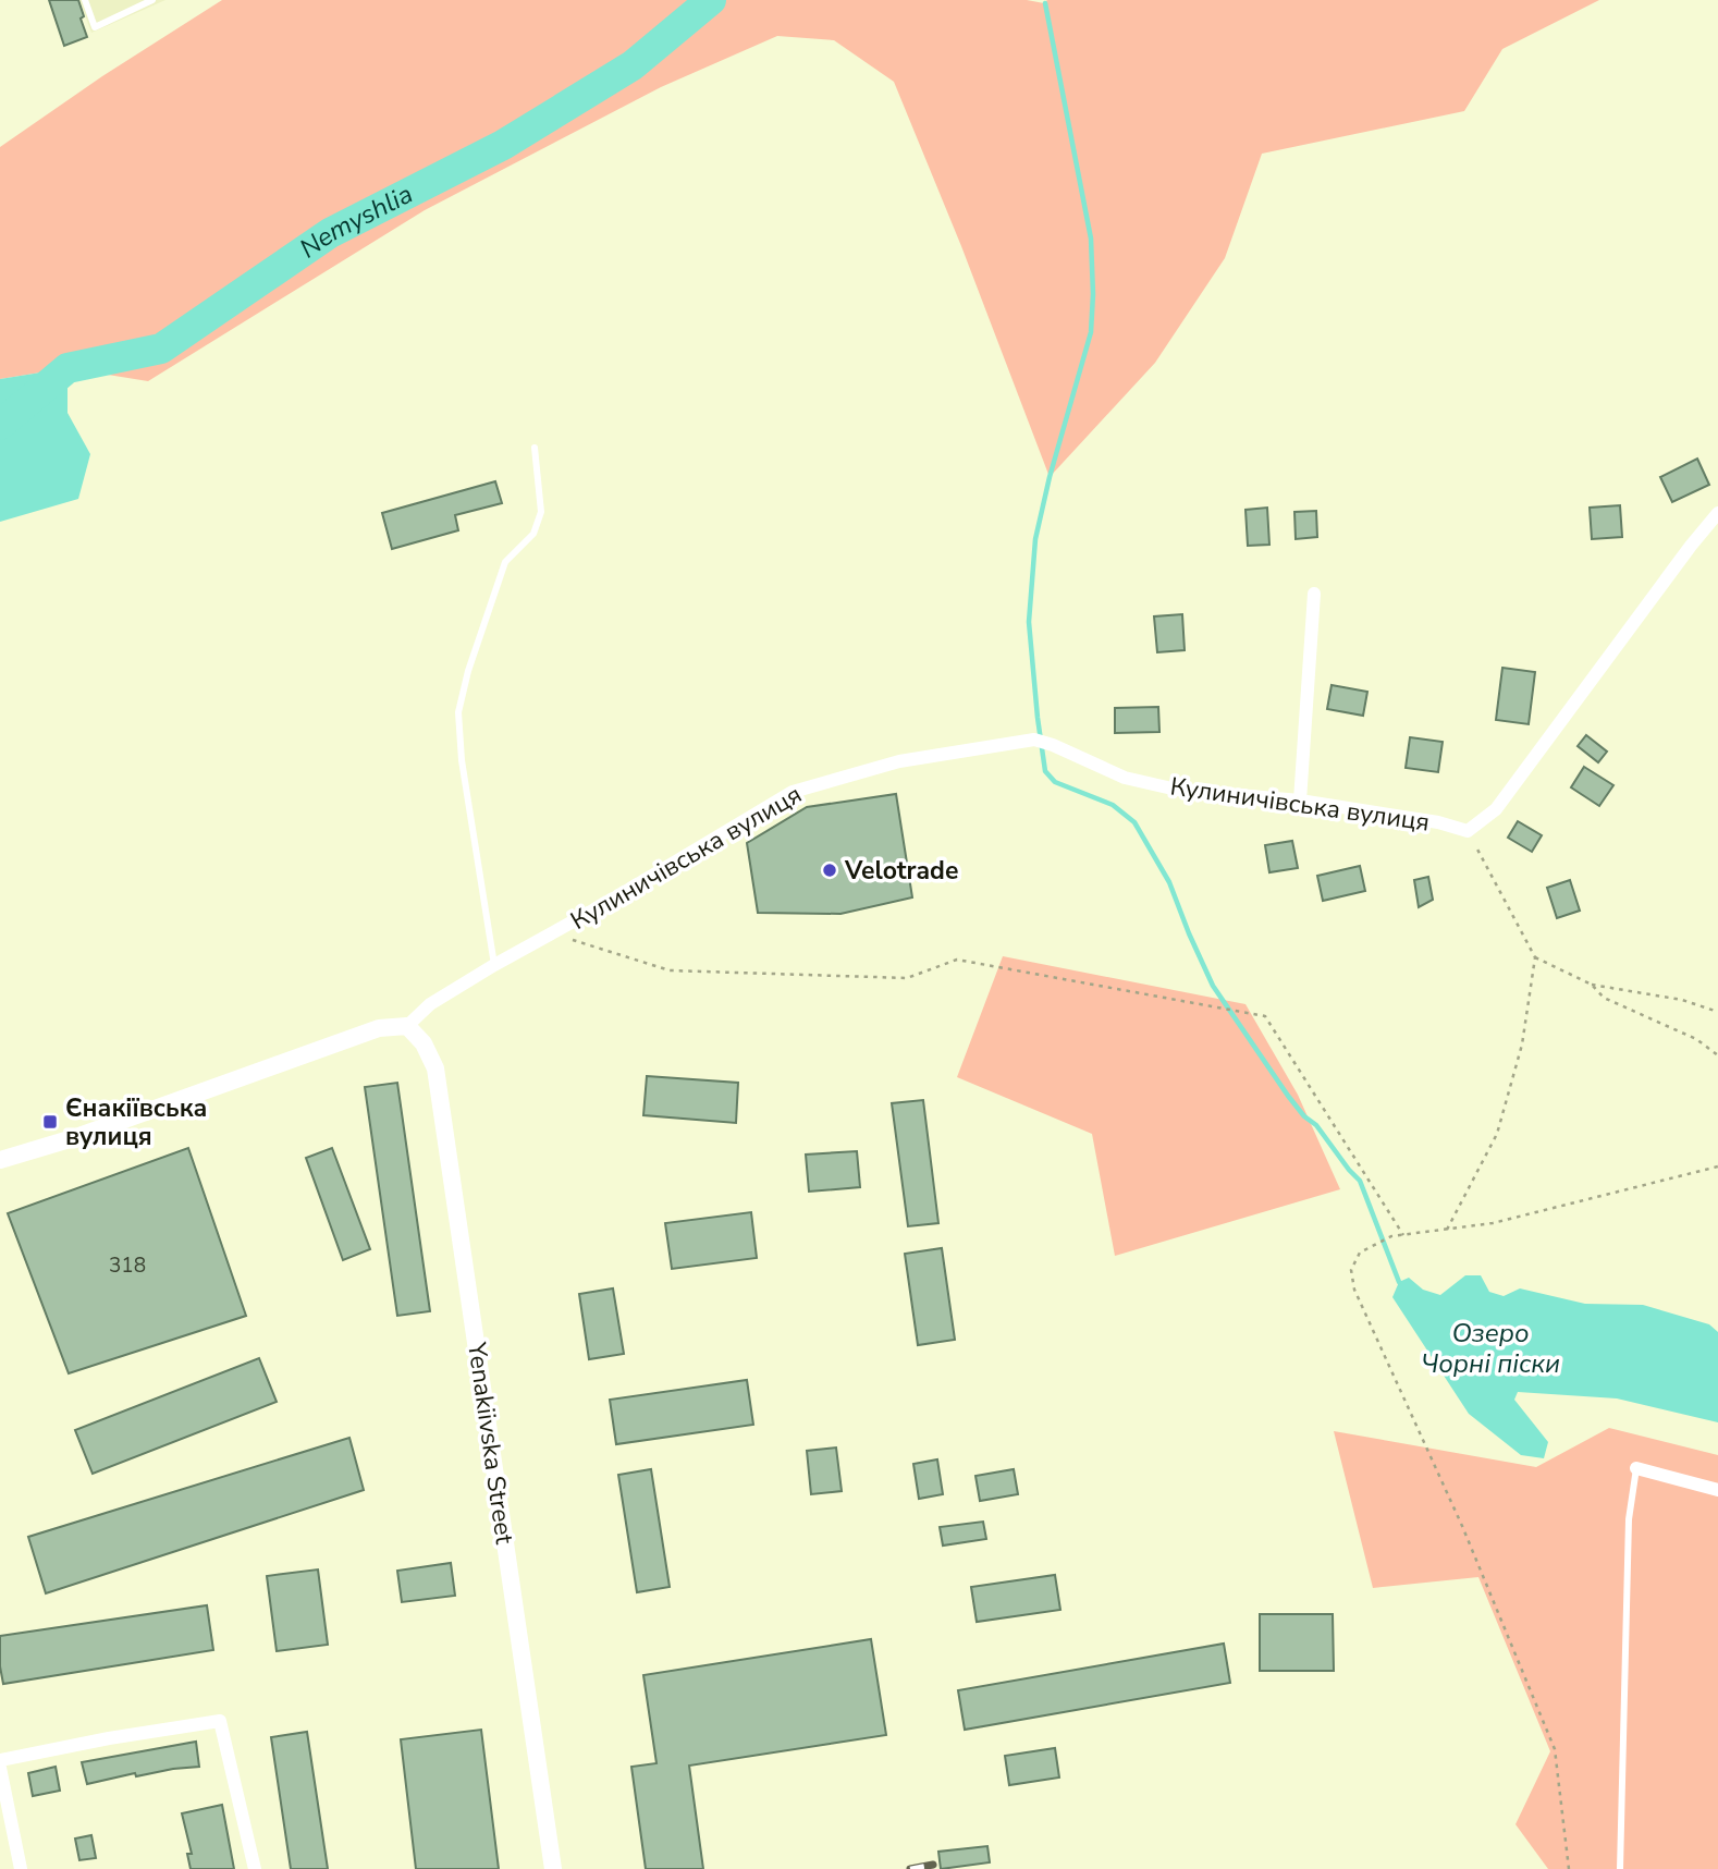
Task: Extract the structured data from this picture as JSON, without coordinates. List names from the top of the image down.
{
  "streets": {
    "street": ["Кулиничівська вулиця", "Yenakiivska Street"]
  },
  "crossings": [
    ["Кулиничівська вулиця", "Yenakiivska Street"]
  ],
  "water": ["Nemyshlia", "Озеро Чорні піски"],
  "places": {
    "other": ["Velotrade"],
    "transit": ["Єнакіївська вулиця"]
  },
  "house_numbers": ["318"]
}
